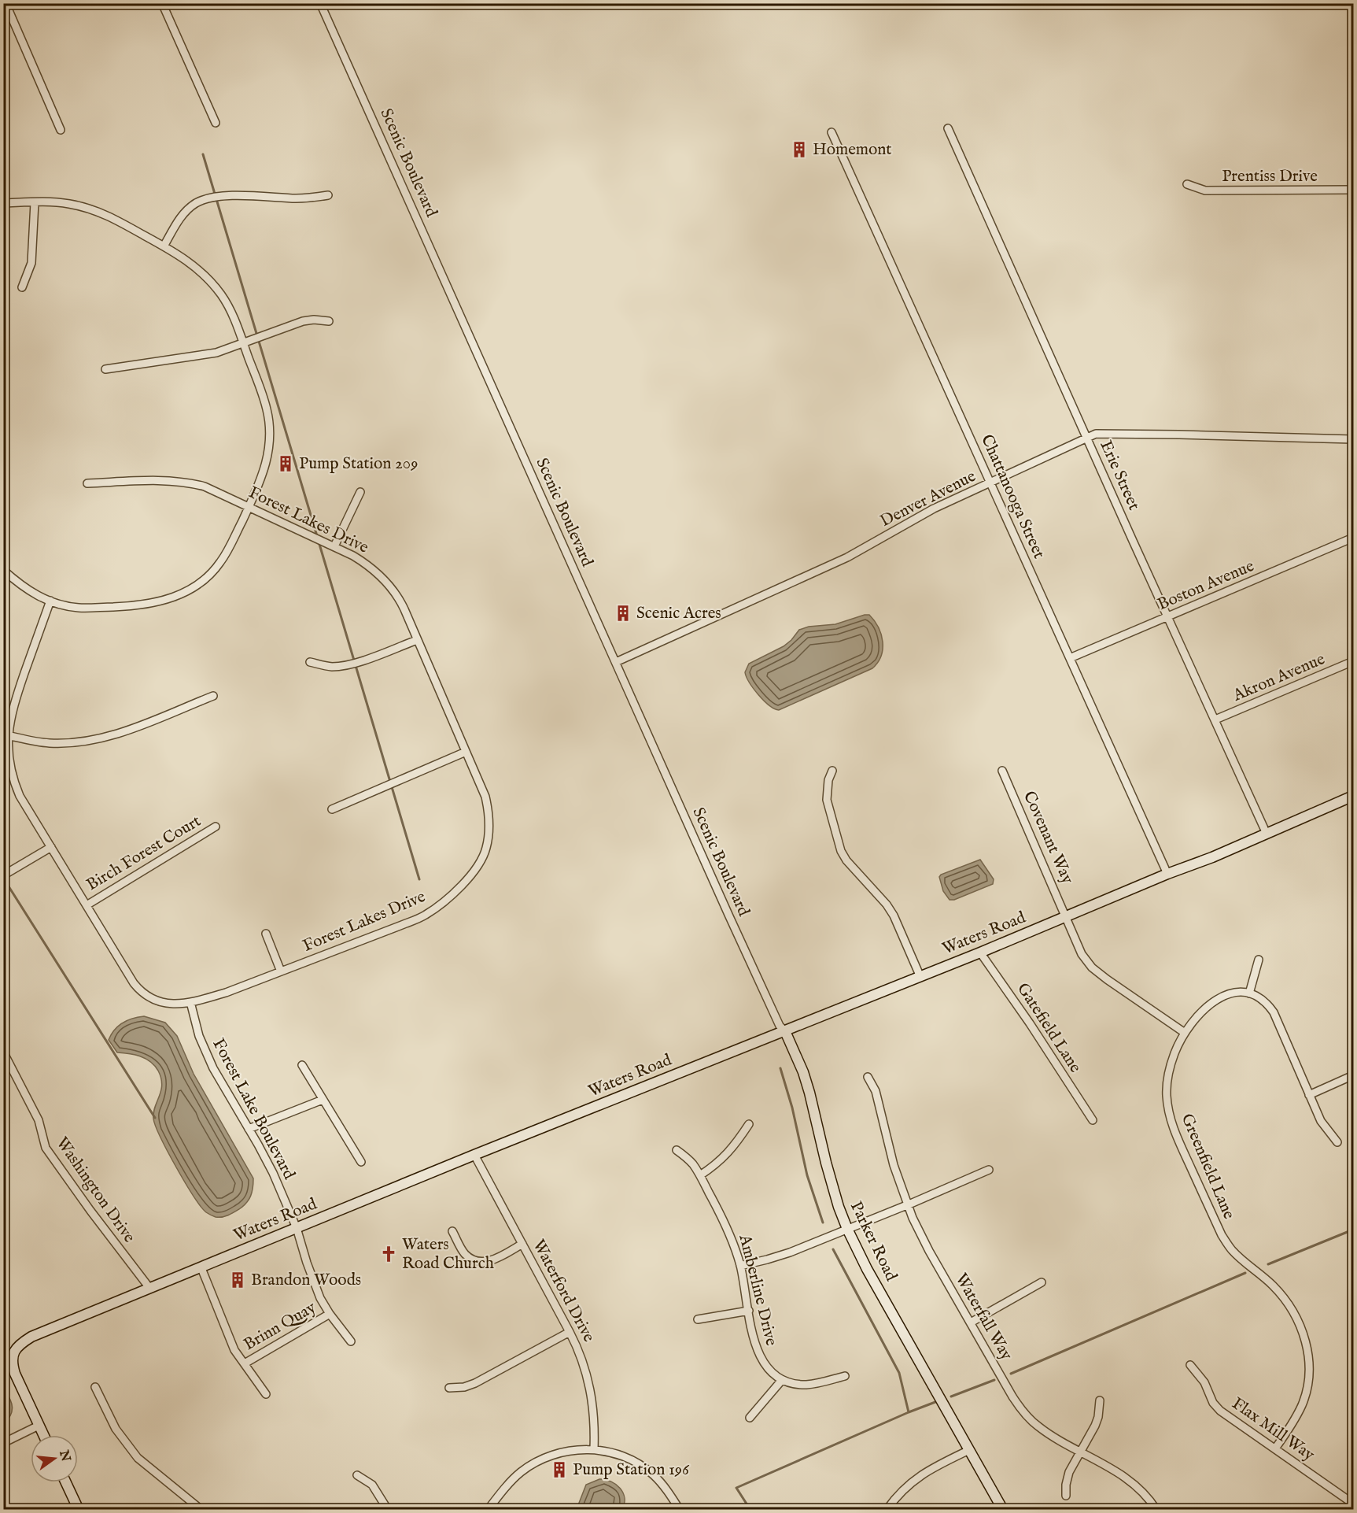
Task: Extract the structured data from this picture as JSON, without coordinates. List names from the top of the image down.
{
  "streets": {
    "street": [
      "Scenic Boulevard",
      "Prentiss Drive",
      "Erie Street",
      "Chattanooga Street",
      "Denver Avenue",
      "Forest Lakes Drive",
      "Boston Avenue",
      "Akron Avenue",
      "Covenant Way",
      "Birch Forest Court",
      "Waters Road",
      "Gatefield Lane",
      "Forest Lake Boulevard",
      "Greenfield Lane",
      "Washington Drive",
      "Parker Road",
      "Amberline Drive",
      "Waterford Drive",
      "Waterfall Way",
      "Brinn Quay",
      "Flax Mill Way"
    ]
  },
  "crossings": [
    ["Scenic Boulevard", "Denver Avenue"],
    ["Scenic Boulevard", "Waters Road"],
    ["Scenic Boulevard", "Parker Road"],
    ["Erie Street", "Denver Avenue"],
    ["Erie Street", "Boston Avenue"],
    ["Erie Street", "Akron Avenue"],
    ["Erie Street", "Waters Road"],
    ["Chattanooga Street", "Denver Avenue"],
    ["Chattanooga Street", "Boston Avenue"],
    ["Chattanooga Street", "Waters Road"],
    ["Forest Lakes Drive", "Birch Forest Court"],
    ["Forest Lakes Drive", "Forest Lake Boulevard"],
    ["Covenant Way", "Waters Road"],
    ["Covenant Way", "Greenfield Lane"],
    ["Waters Road", "Gatefield Lane"],
    ["Waters Road", "Forest Lake Boulevard"],
    ["Waters Road", "Washington Drive"],
    ["Waters Road", "Parker Road"],
    ["Waters Road", "Waterford Drive"],
    ["Forest Lake Boulevard", "Brinn Quay"],
    ["Greenfield Lane", "Flax Mill Way"]
  ],
  "places": {
    "building": [
      "Homemont",
      "Pump Station 209",
      "Scenic Acres",
      "Brandon Woods",
      "Pump Station 196"
    ],
    "church": ["Waters Road Church"]
  },
  "north": "right"
}
